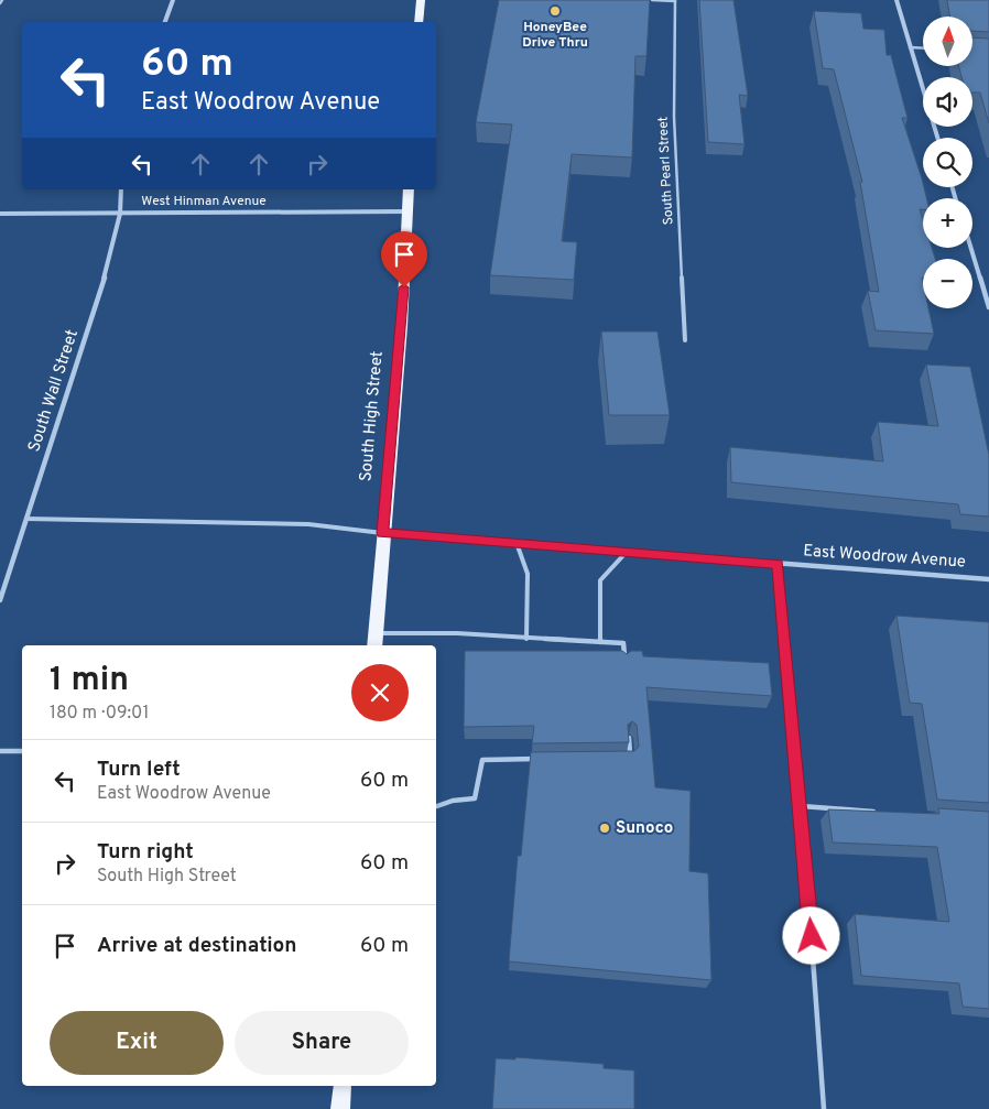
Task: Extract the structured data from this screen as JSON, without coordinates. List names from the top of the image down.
{
  "streets": {
    "main road": ["South High Street"],
    "street": ["West Hinman Avenue", "South Wall Street", "East Woodrow Avenue"],
    "lane": ["South Pearl Street"]
  },
  "crossings": [
    ["West Hinman Avenue", "South Wall Street"],
    ["West Hinman Avenue", "South High Street"],
    ["South High Street", "East Woodrow Avenue"]
  ],
  "places": ["HoneyBee Drive Thru", "Sunoco"],
  "north": "top",
  "page": {
    "map_buttons": ["+", "−"],
    "turn": ["60 m", "East Woodrow Avenue"],
    "heading": ["1 min", "180 m · 09:01"],
    "list": [
      {
        "name": "Turn left",
        "note": "East Woodrow Avenue",
        "value": "60 m"
      },
      {
        "name": "Turn right",
        "note": "South High Street",
        "value": "60 m"
      },
      {
        "name": "Arrive at destination",
        "value": "60 m"
      }
    ],
    "buttons": ["Exit", "Share"]
  }
}
